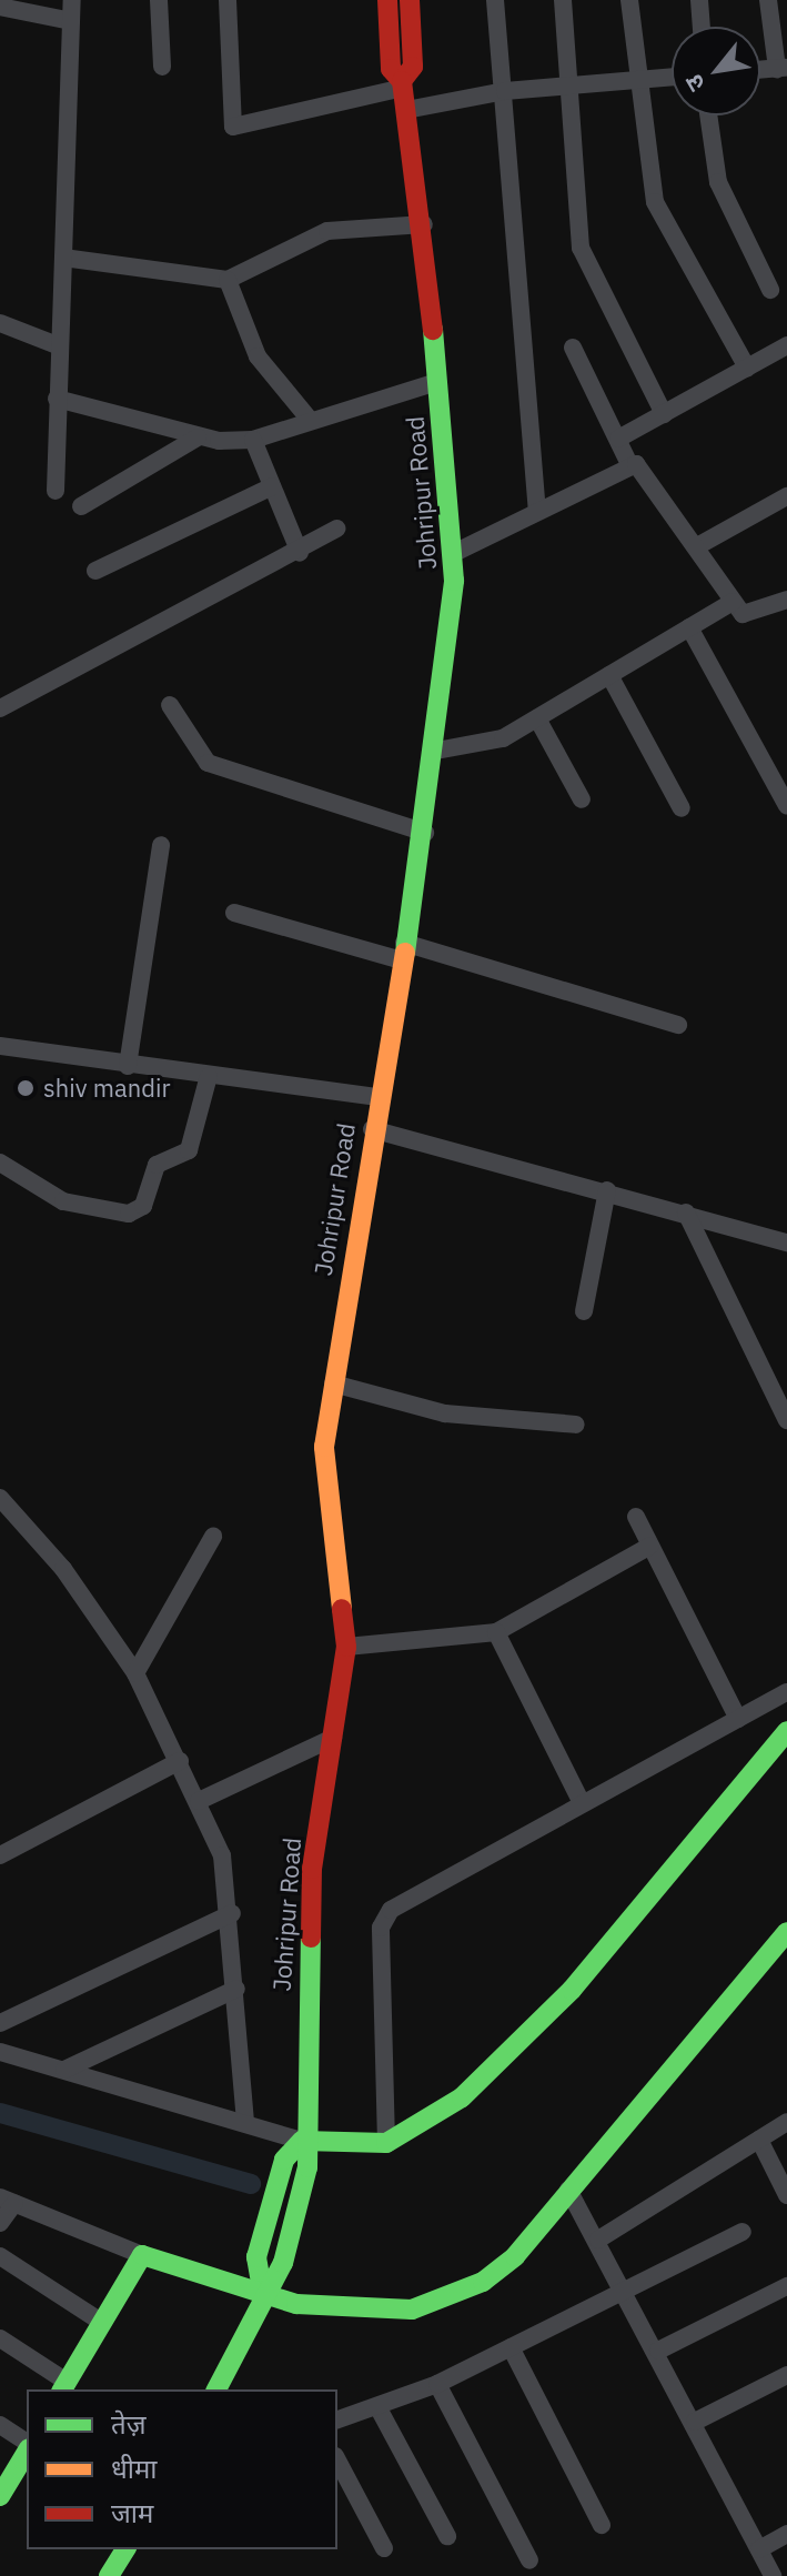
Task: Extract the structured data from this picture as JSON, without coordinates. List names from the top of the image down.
{
  "streets": {
    "street": ["Johripur Road"]
  },
  "places": ["shiv mandir"],
  "legend": ["तेज़", "धीमा", "जाम"],
  "north": "bottom left"
}
